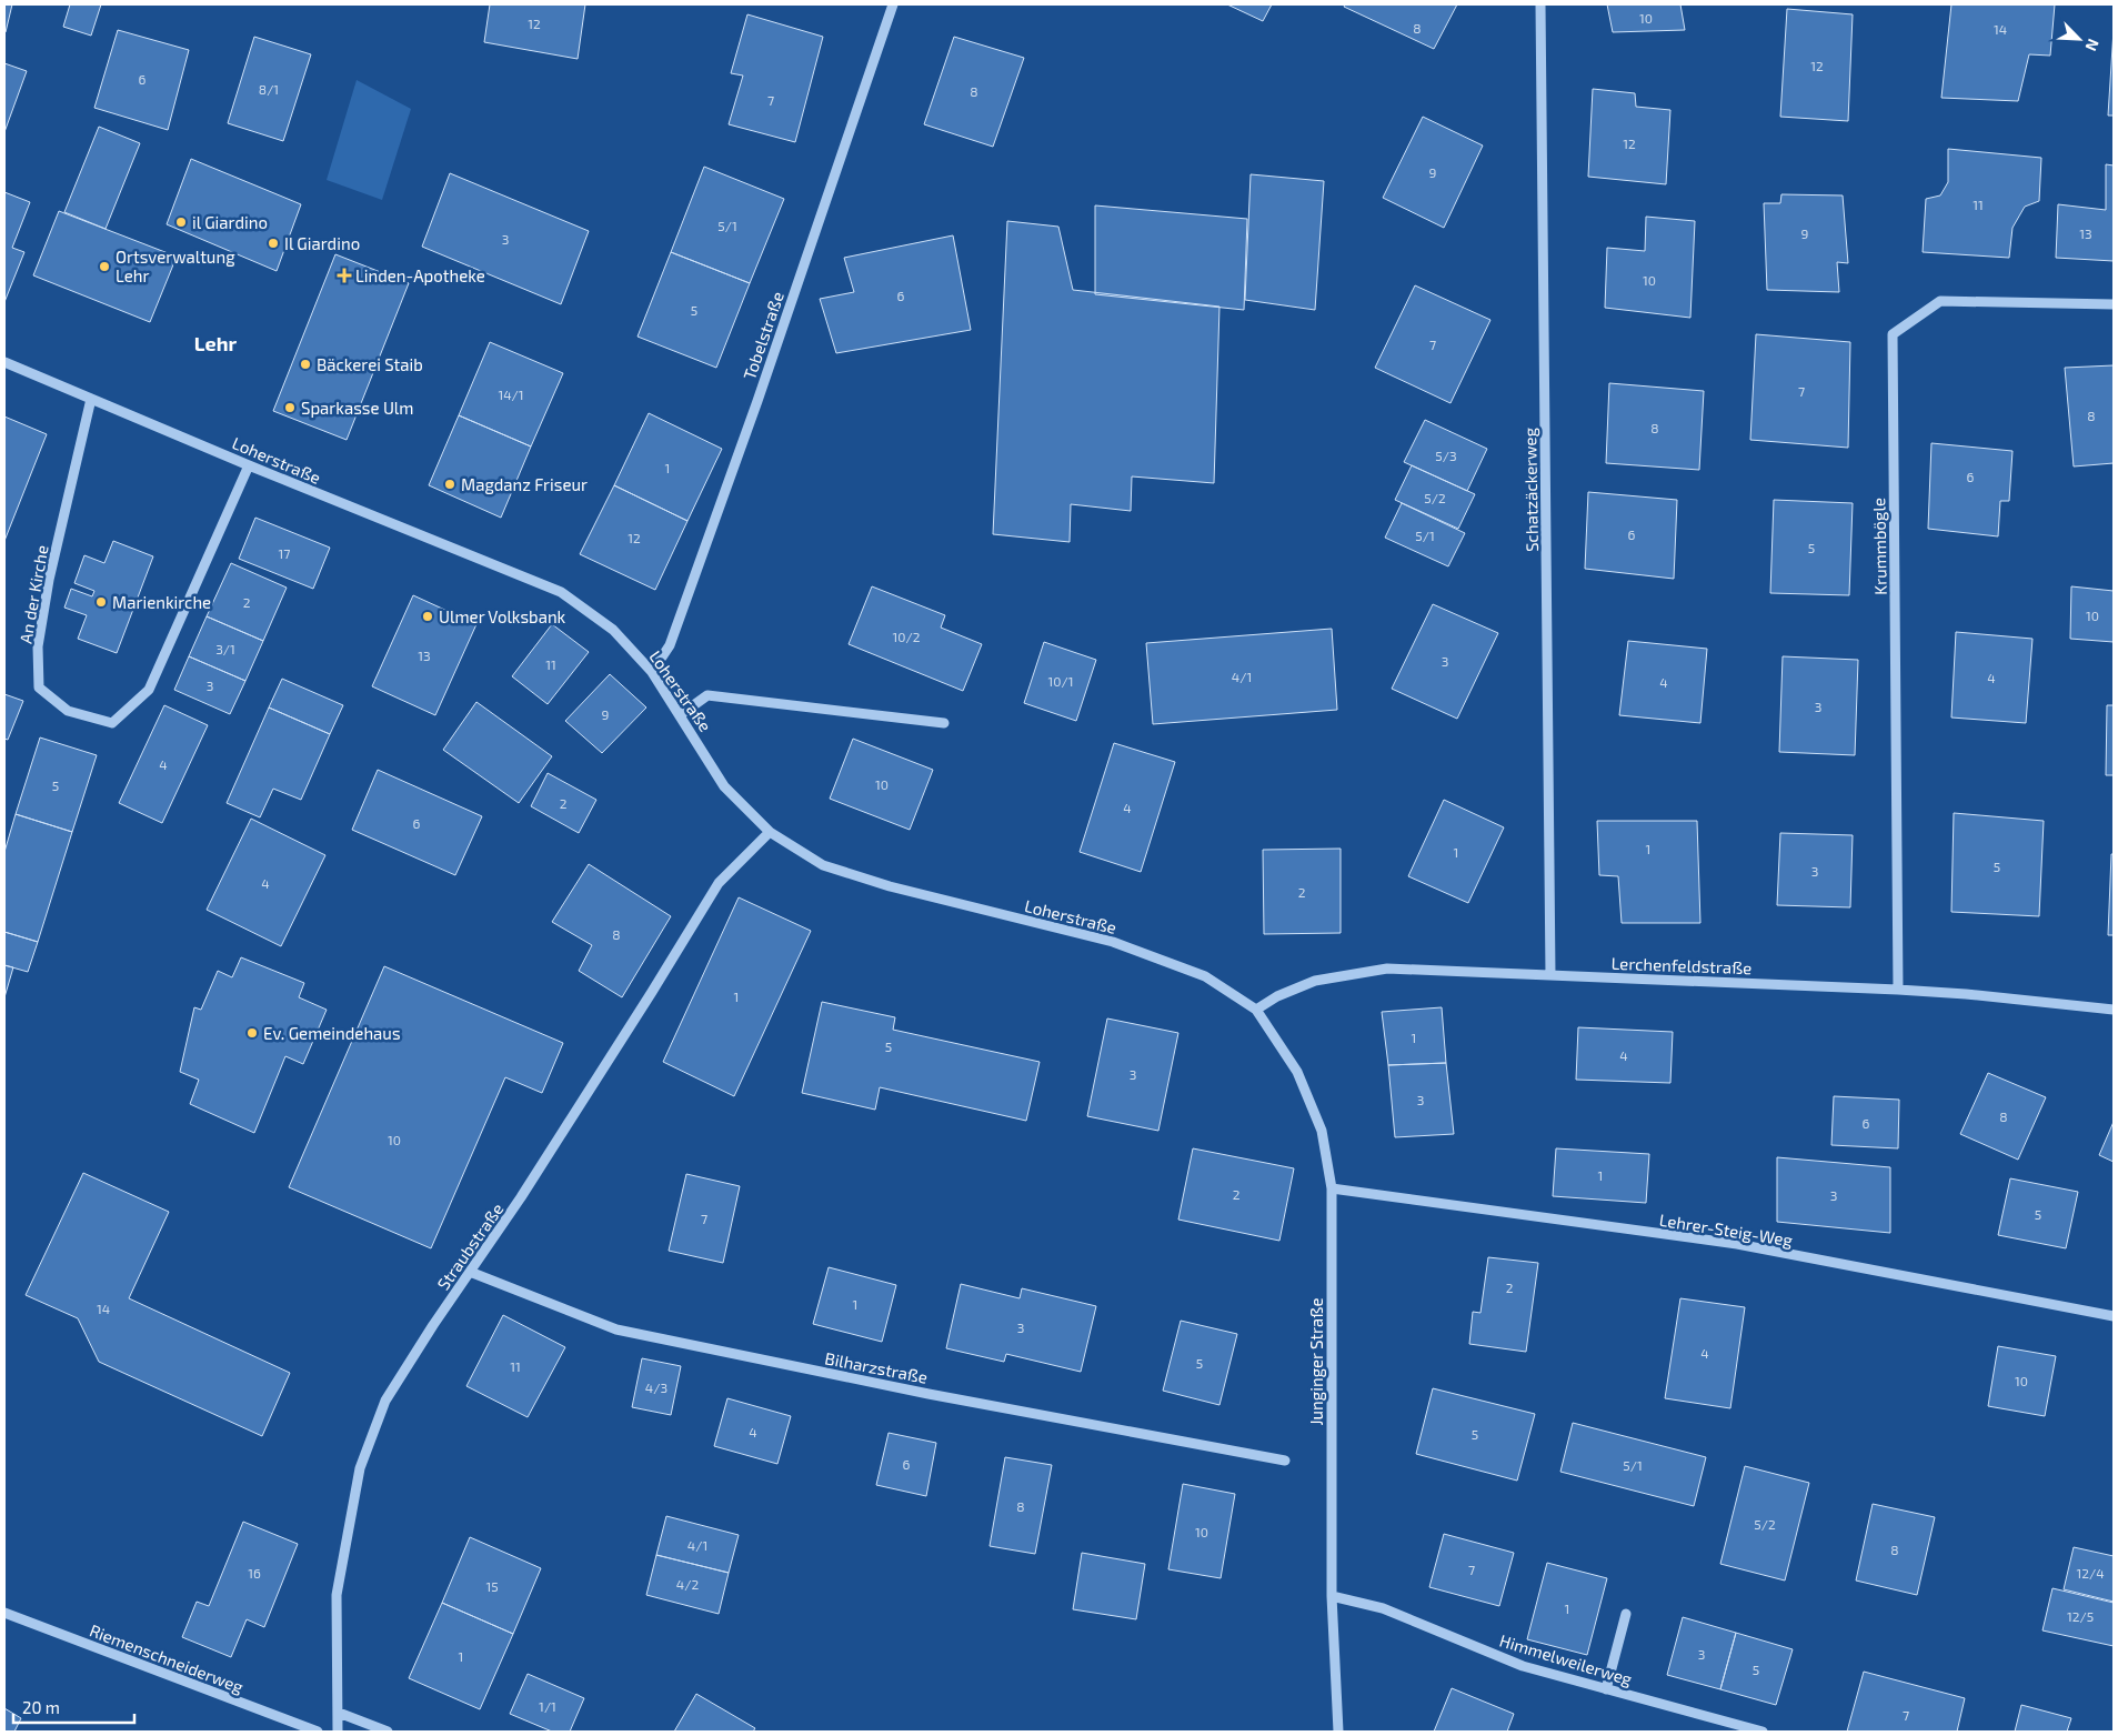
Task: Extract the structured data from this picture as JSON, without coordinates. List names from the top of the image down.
{
  "streets": {
    "street": [
      "Tobelstraße",
      "Loherstraße",
      "Schatzäckerweg",
      "Krummbögle",
      "An der Kirche",
      "Lerchenfeldstraße",
      "Lehrer-Steig-Weg",
      "Straubstraße",
      "Junginger Straße",
      "Bilharzstraße",
      "Riemenschneiderweg",
      "Himmelweilerweg"
    ]
  },
  "crossings": [
    ["Tobelstraße", "Loherstraße"],
    ["Loherstraße", "An der Kirche"],
    ["Loherstraße", "Lerchenfeldstraße"],
    ["Loherstraße", "Straubstraße"],
    ["Loherstraße", "Junginger Straße"],
    ["Schatzäckerweg", "Lerchenfeldstraße"],
    ["Krummbögle", "Lerchenfeldstraße"],
    ["Lerchenfeldstraße", "Junginger Straße"],
    ["Lehrer-Steig-Weg", "Junginger Straße"],
    ["Straubstraße", "Bilharzstraße"],
    ["Junginger Straße", "Himmelweilerweg"]
  ],
  "districts": ["Lehr"],
  "places": {
    "other": [
      "il Giardino",
      "Il Giardino",
      "Ortsverwaltung Lehr",
      "Bäckerei Staib",
      "Sparkasse Ulm",
      "Magdanz Friseur",
      "Marienkirche",
      "Ulmer Volksbank",
      "Ev. Gemeindehaus"
    ],
    "health": ["Linden-Apotheke"]
  },
  "house_numbers": [
    "10",
    "12",
    "8",
    "14",
    "12",
    "6",
    "8/1",
    "8",
    "7",
    "12",
    "9",
    "11",
    "5/1",
    "9",
    "13",
    "3",
    "10",
    "6",
    "5",
    "7",
    "7",
    "14/1",
    "8",
    "8",
    "5/3",
    "1",
    "6",
    "5/2",
    "6",
    "5/1",
    "12",
    "5",
    "17",
    "2",
    "10",
    "10/2",
    "3/1",
    "13",
    "3",
    "11",
    "4/1",
    "4",
    "10/1",
    "4",
    "3",
    "3",
    "9",
    "4",
    "10",
    "5",
    "2",
    "4",
    "6",
    "1",
    "1",
    "5",
    "3",
    "4",
    "2",
    "8",
    "1",
    "1",
    "5",
    "4",
    "3",
    "3",
    "8",
    "6",
    "10",
    "1",
    "2",
    "3",
    "5",
    "7",
    "2",
    "1",
    "14",
    "3",
    "4",
    "5",
    "11",
    "10",
    "4/3",
    "4",
    "5",
    "6",
    "5/1",
    "8",
    "5/2",
    "10",
    "4/1",
    "8",
    "7",
    "16",
    "12/4",
    "4/2",
    "15",
    "1",
    "12/5",
    "3",
    "1",
    "5",
    "1/1",
    "7"
  ],
  "scale_bar": "20 m",
  "north": "bottom right"
}
